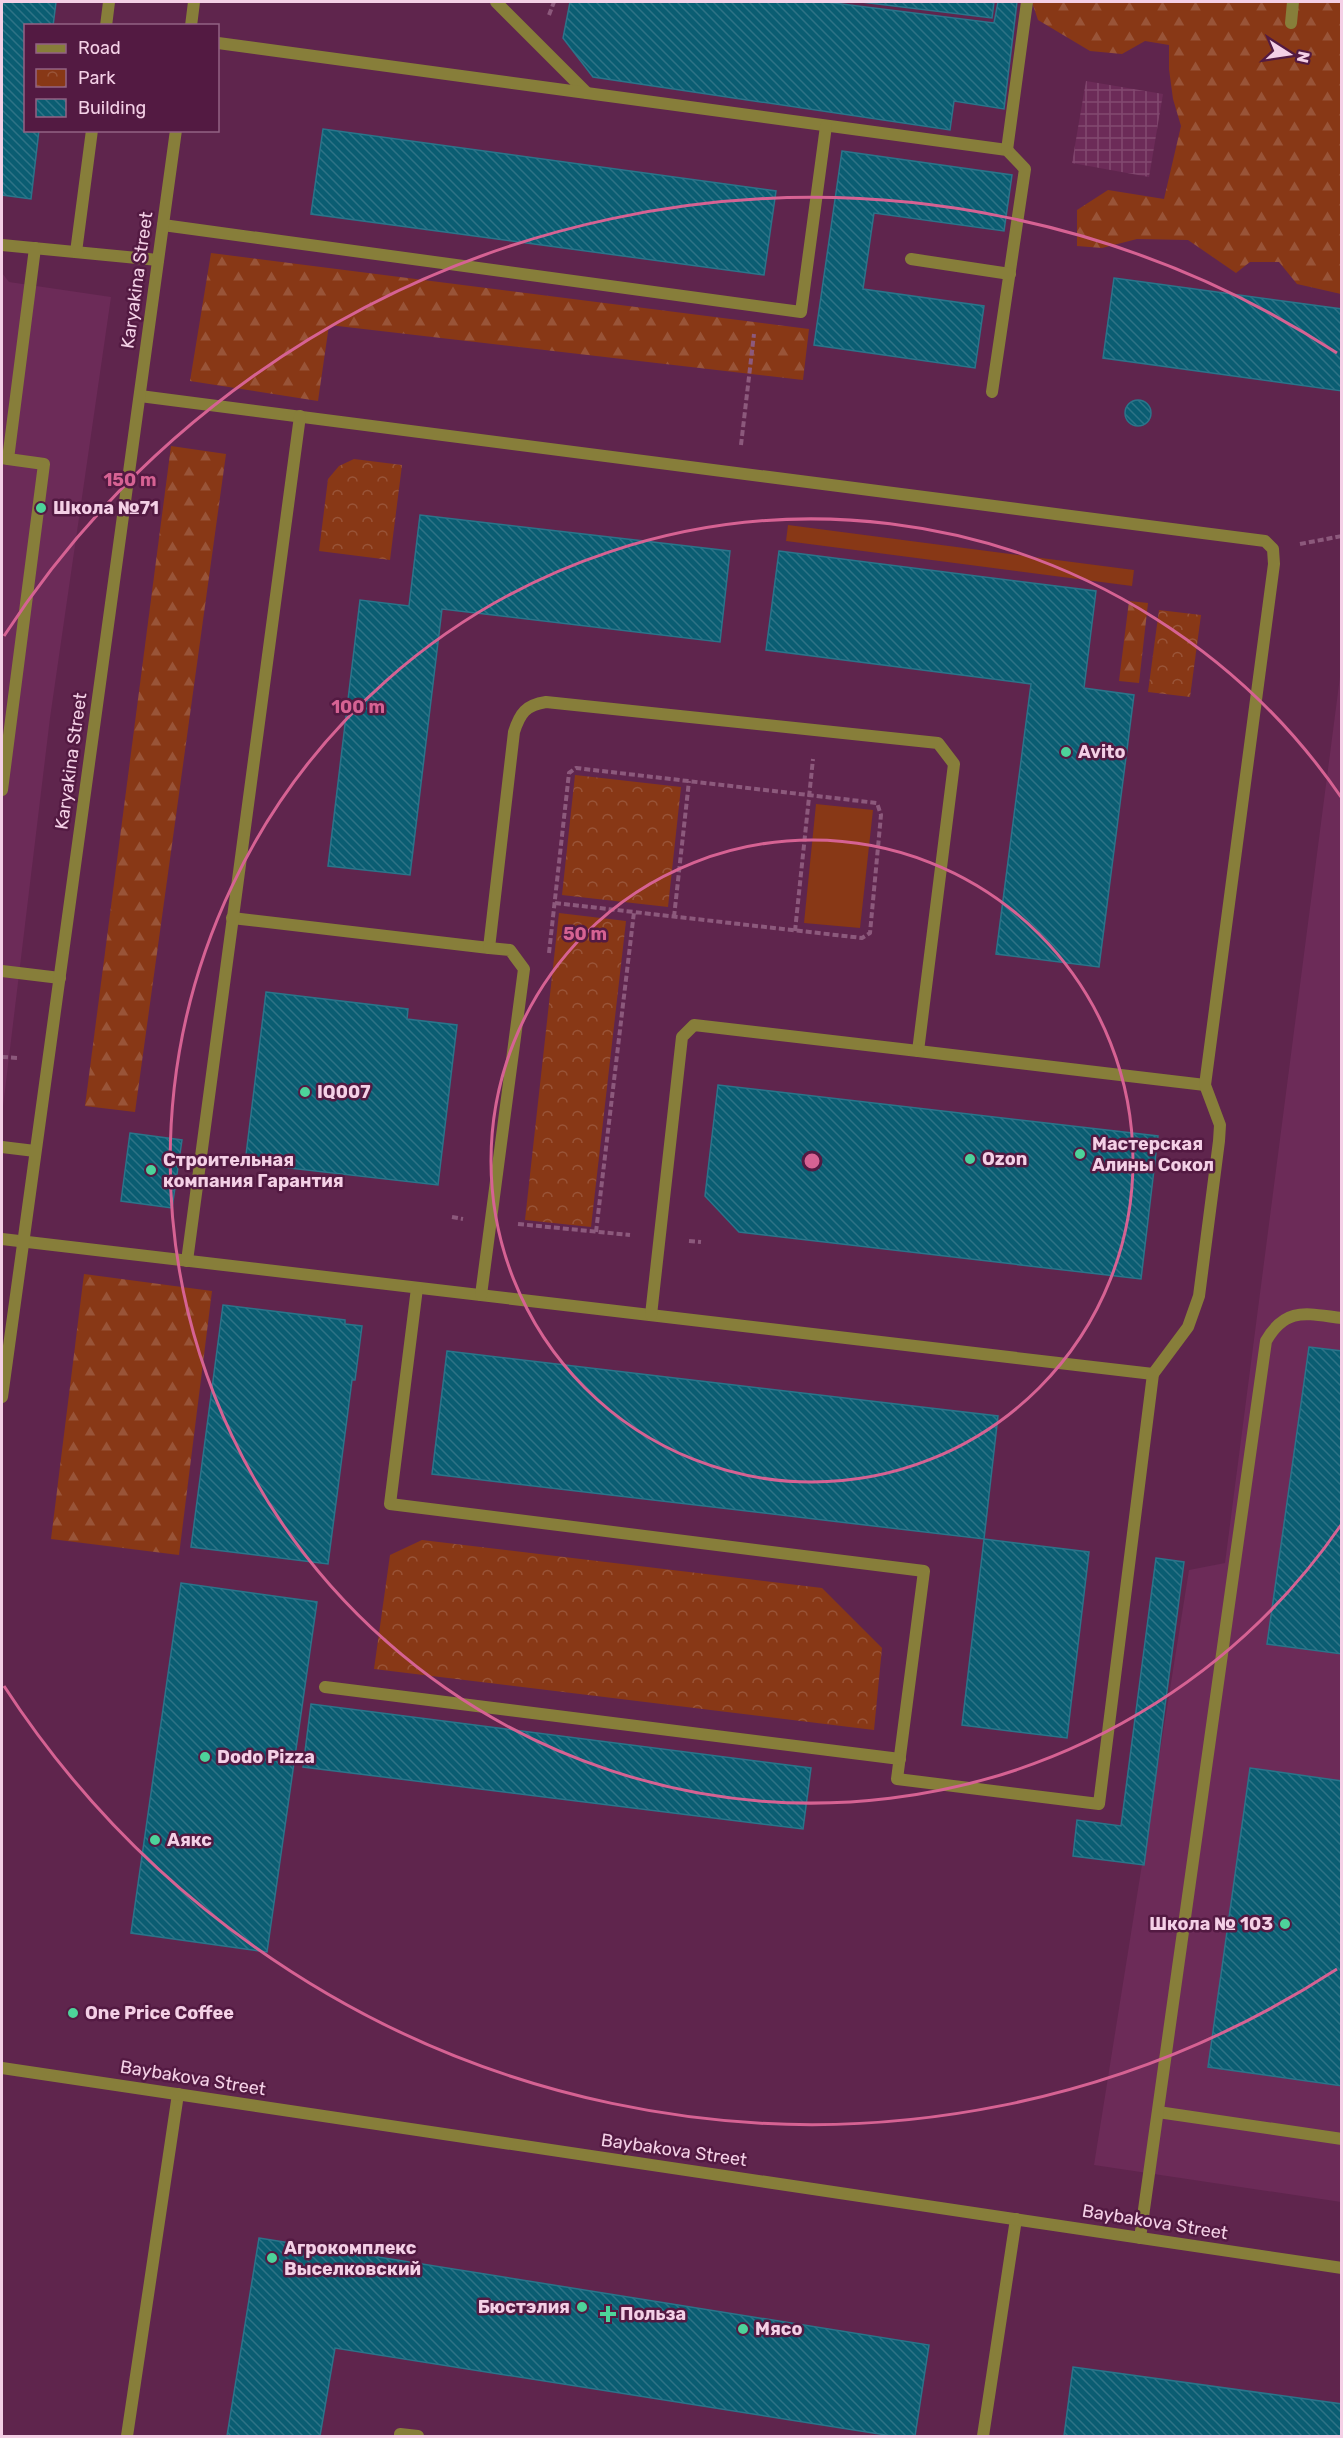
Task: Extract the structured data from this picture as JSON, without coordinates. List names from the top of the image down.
{
  "streets": {
    "street": ["Karyakina Street", "Baybakova Street"]
  },
  "places": {
    "other": [
      "Школа №71",
      "Avito",
      "IQ007",
      "Мастерская Алины Сокол",
      "Ozon",
      "Строительная компания Гарантия",
      "Dodo Pizza",
      "Аякс",
      "Школа № 103",
      "One Price Coffee",
      "Агрокомплекс Выселковский",
      "Бюстэлия",
      "Мясо"
    ],
    "health": ["Польза"]
  },
  "legend": ["Road", "Park", "Building"],
  "north": "right",
  "rings": ["150 m", "100 m", "50 m"]
}
